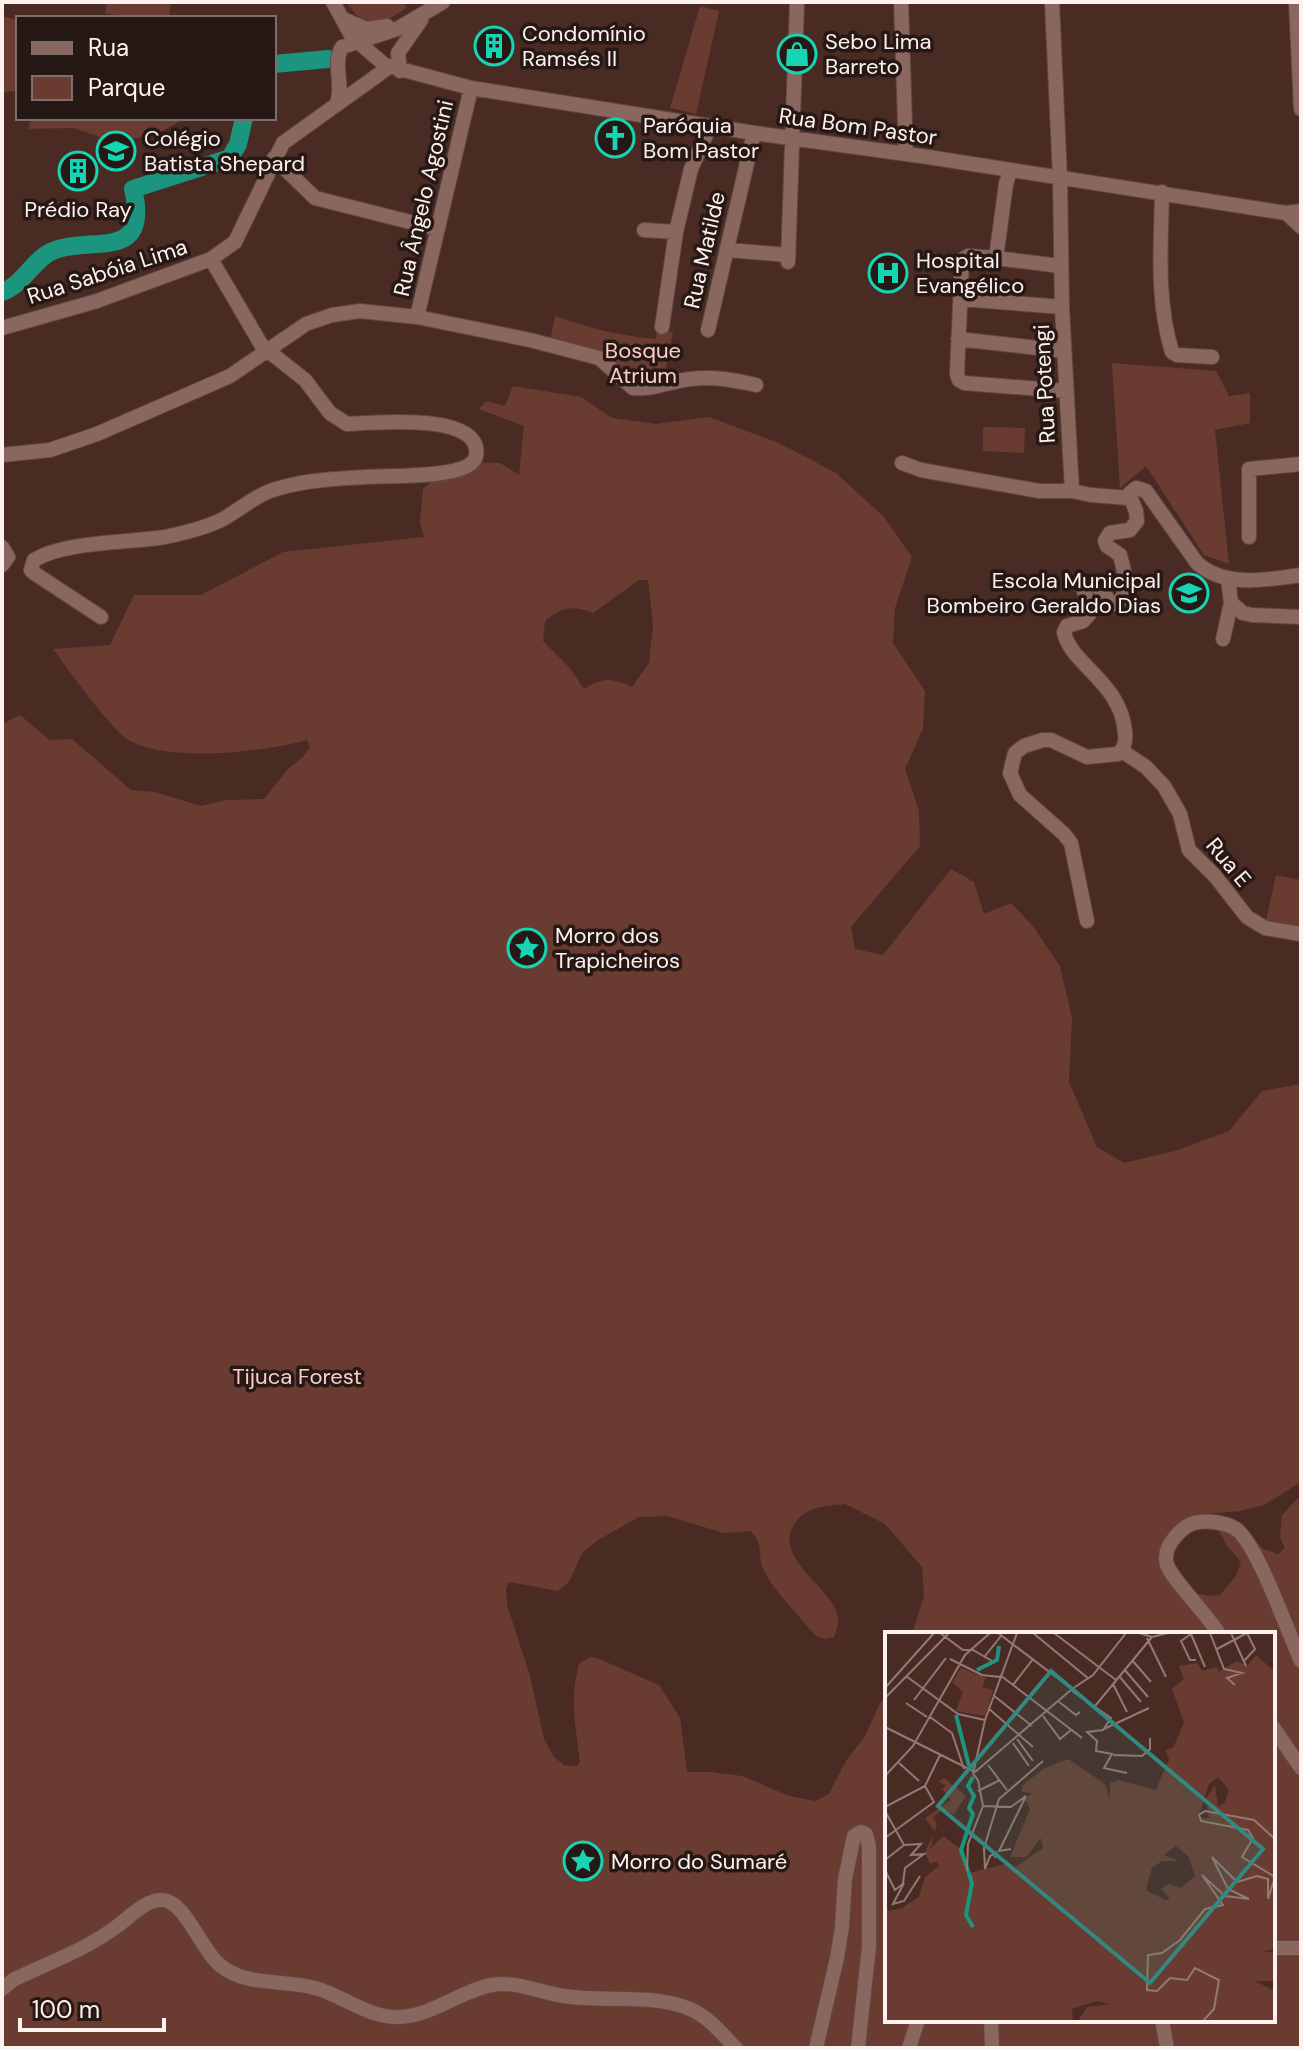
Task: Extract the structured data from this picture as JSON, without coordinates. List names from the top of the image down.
{
  "streets": {
    "street": [
      "Rua Bom Pastor",
      "Rua Ângelo Agostini",
      "Rua Matilde",
      "Rua Sabóia Lima",
      "Rua Potengi",
      "Rua E"
    ]
  },
  "crossings": [
    ["Rua Bom Pastor", "Rua Ângelo Agostini"],
    ["Rua Bom Pastor", "Rua Matilde"],
    ["Rua Bom Pastor", "Rua Sabóia Lima"],
    ["Rua Bom Pastor", "Rua Potengi"]
  ],
  "parks": ["Bosque Atrium", "Tijuca Forest"],
  "places": {
    "building": ["Condomínio Ramsés II", "Prédio Ray"],
    "shop": ["Sebo Lima Barreto"],
    "church": ["Paróquia Bom Pastor"],
    "school or university": ["Colégio Batista Shepard", "Escola Municipal Bombeiro Geraldo Dias"],
    "hospital": ["Hospital Evangélico"],
    "place": ["Morro dos Trapicheiros", "Morro do Sumaré"]
  },
  "legend": ["Rua", "Parque"],
  "scale_bar": "100 m"
}
